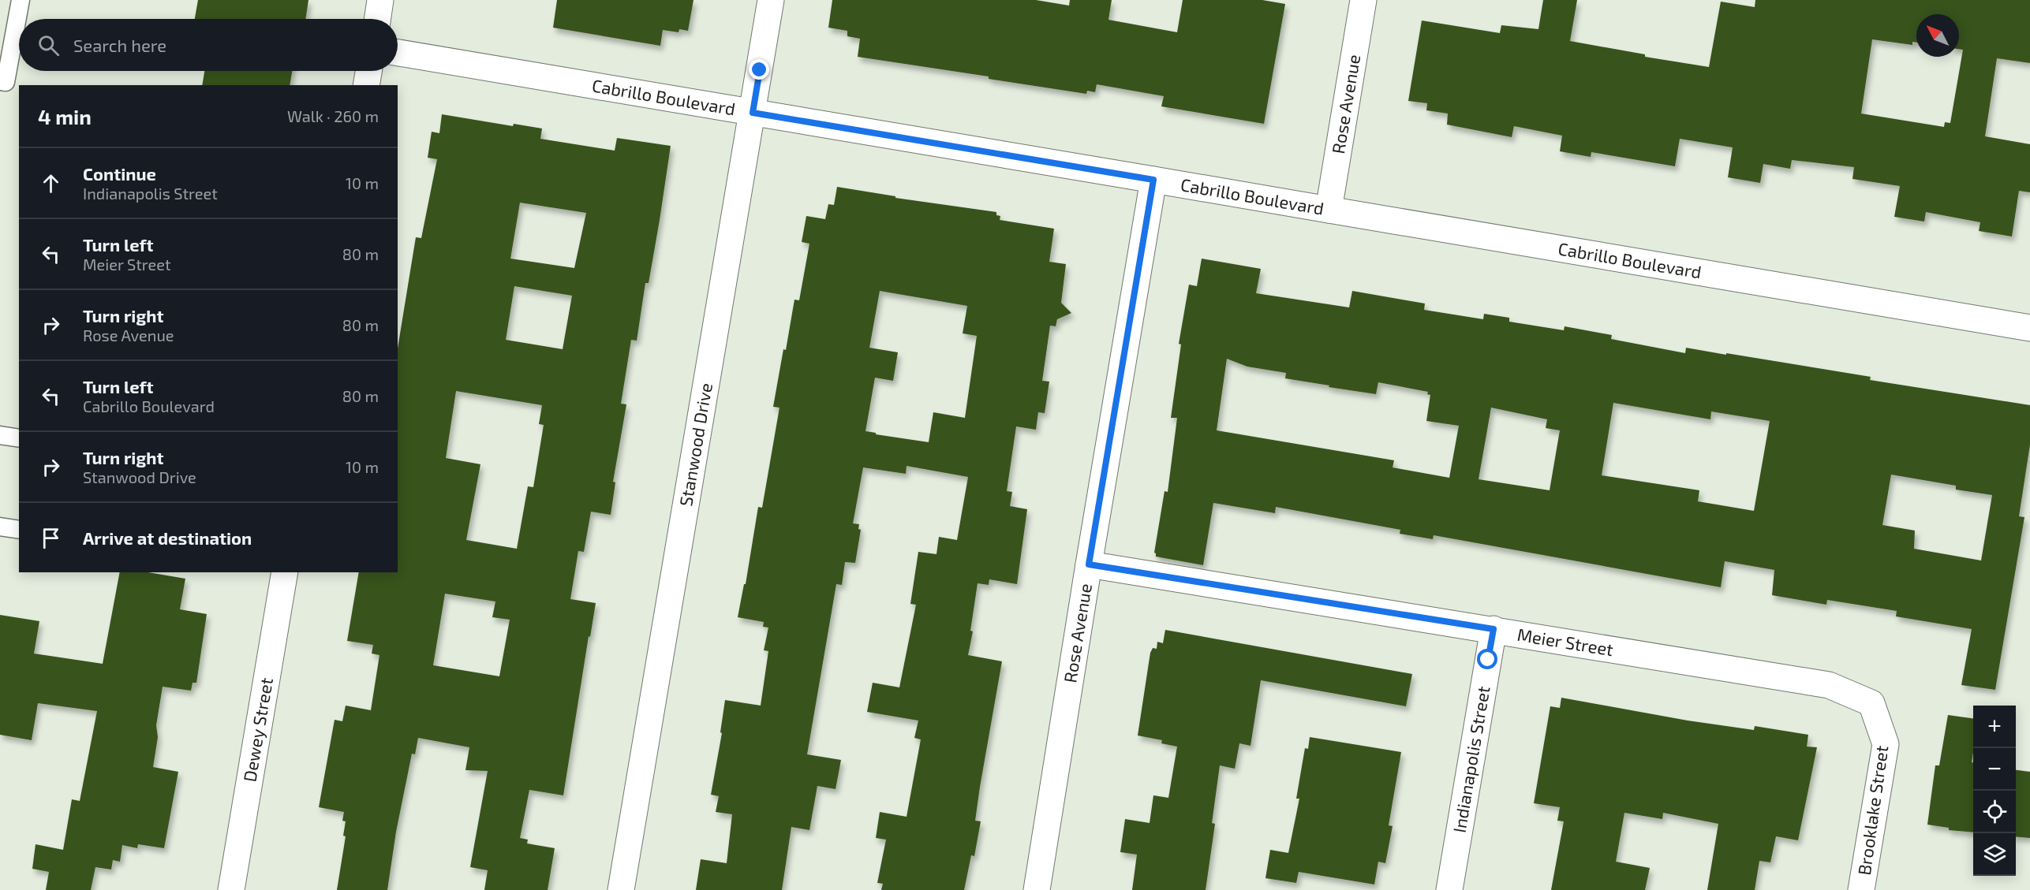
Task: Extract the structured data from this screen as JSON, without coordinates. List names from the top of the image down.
{
  "streets": {
    "street": [
      "Cabrillo Boulevard",
      "Rose Avenue",
      "Stanwood Drive",
      "Meier Street",
      "Dewey Street",
      "Indianapolis Street",
      "Brooklake Street"
    ]
  },
  "crossings": [
    ["Cabrillo Boulevard", "Rose Avenue"],
    ["Cabrillo Boulevard", "Stanwood Drive"],
    ["Rose Avenue", "Meier Street"],
    ["Meier Street", "Indianapolis Street"],
    ["Meier Street", "Brooklake Street"]
  ],
  "north": "top left",
  "page": {
    "search": "Search here",
    "heading": ["4 min", "Walk · 260 m"],
    "list": [
      ["Continue", "Indianapolis Street", "10 m"],
      ["Turn left", "Meier Street", "80 m"],
      ["Turn right", "Rose Avenue", "80 m"],
      ["Turn left", "Cabrillo Boulevard", "80 m"],
      ["Turn right", "Stanwood Drive", "10 m"],
      "Arrive at destination"
    ],
    "map_buttons": ["+", "−"]
  }
}
